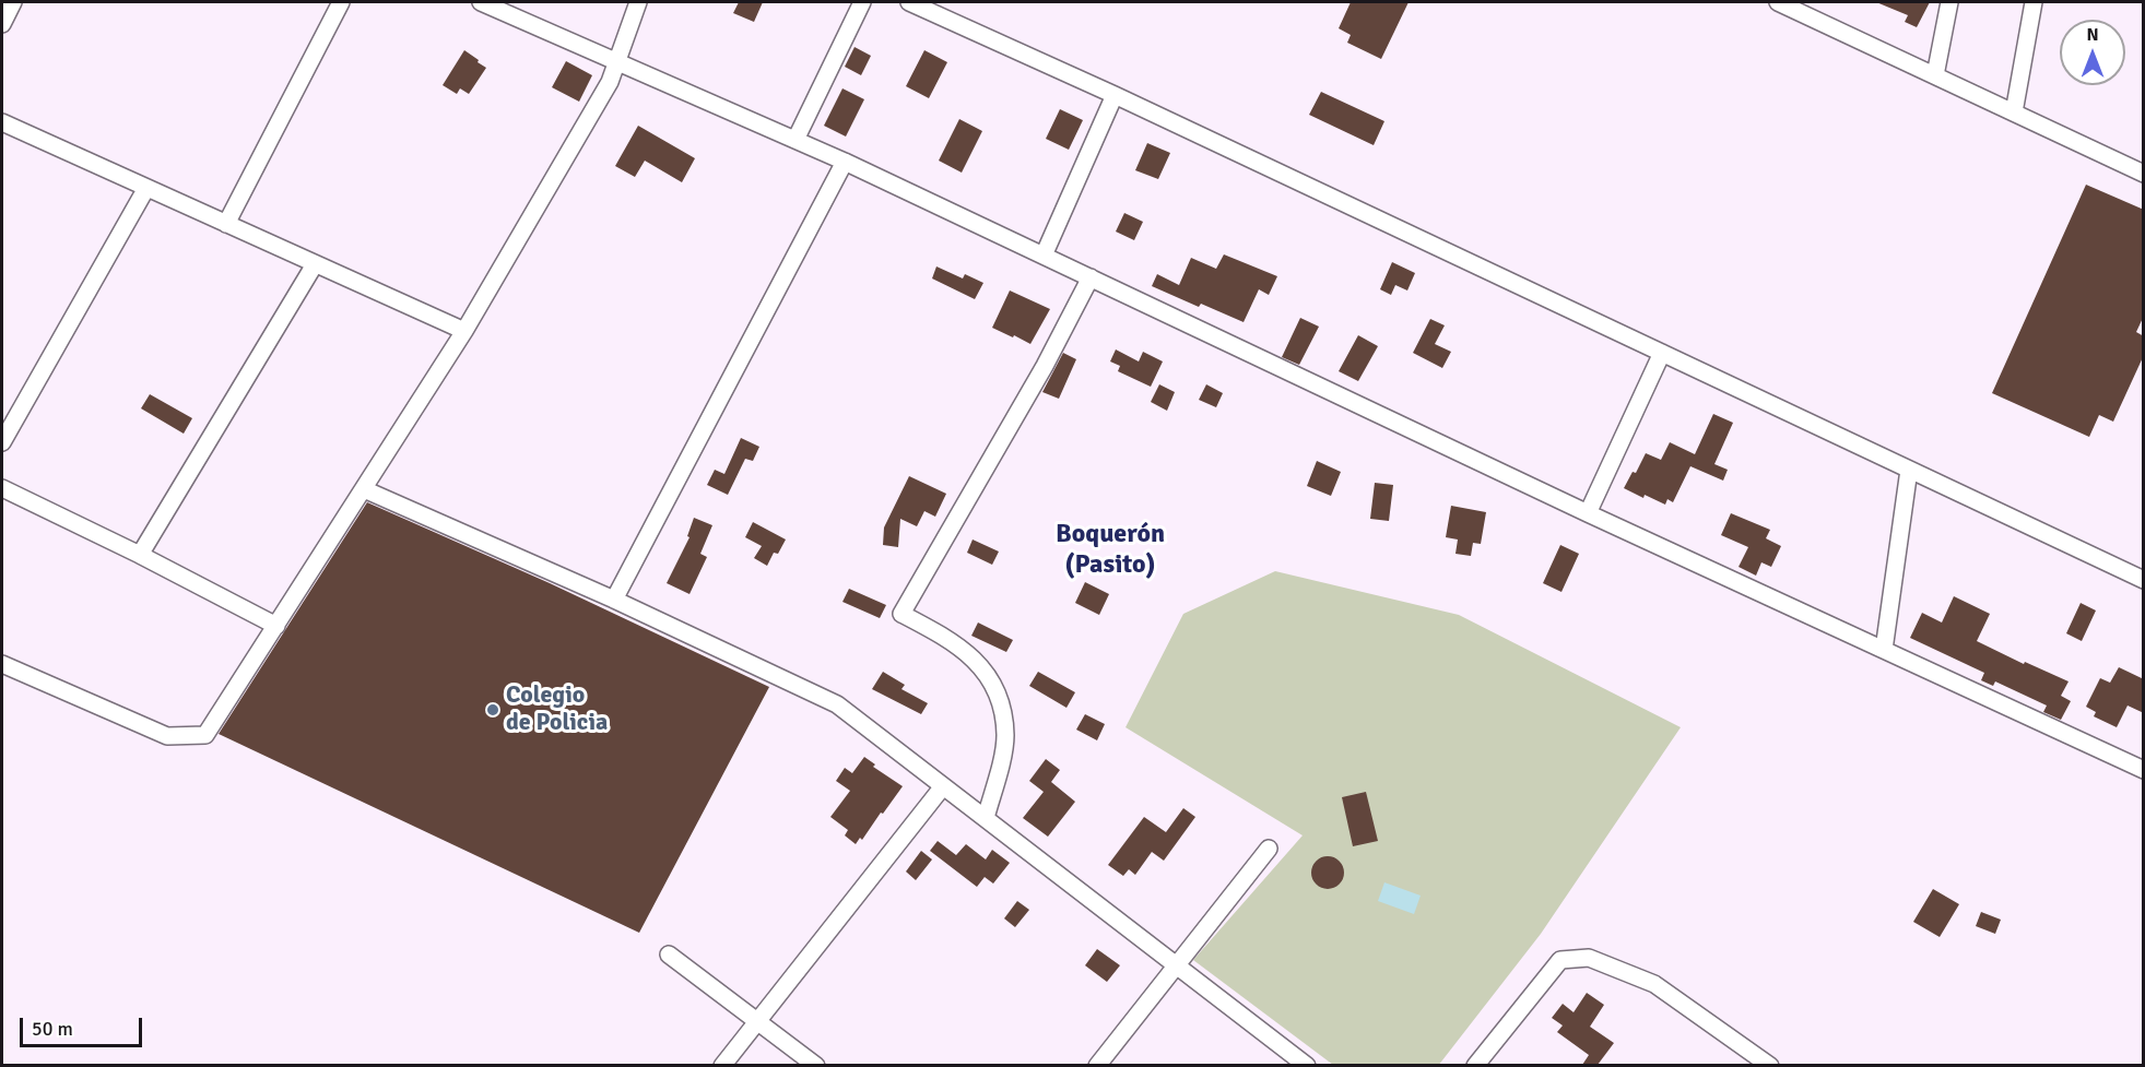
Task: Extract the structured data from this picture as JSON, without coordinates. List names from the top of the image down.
{
  "districts": ["Boquerón (Pasito)"],
  "places": ["Colegio de Policia"],
  "scale_bar": "50 m",
  "north": "top"
}
